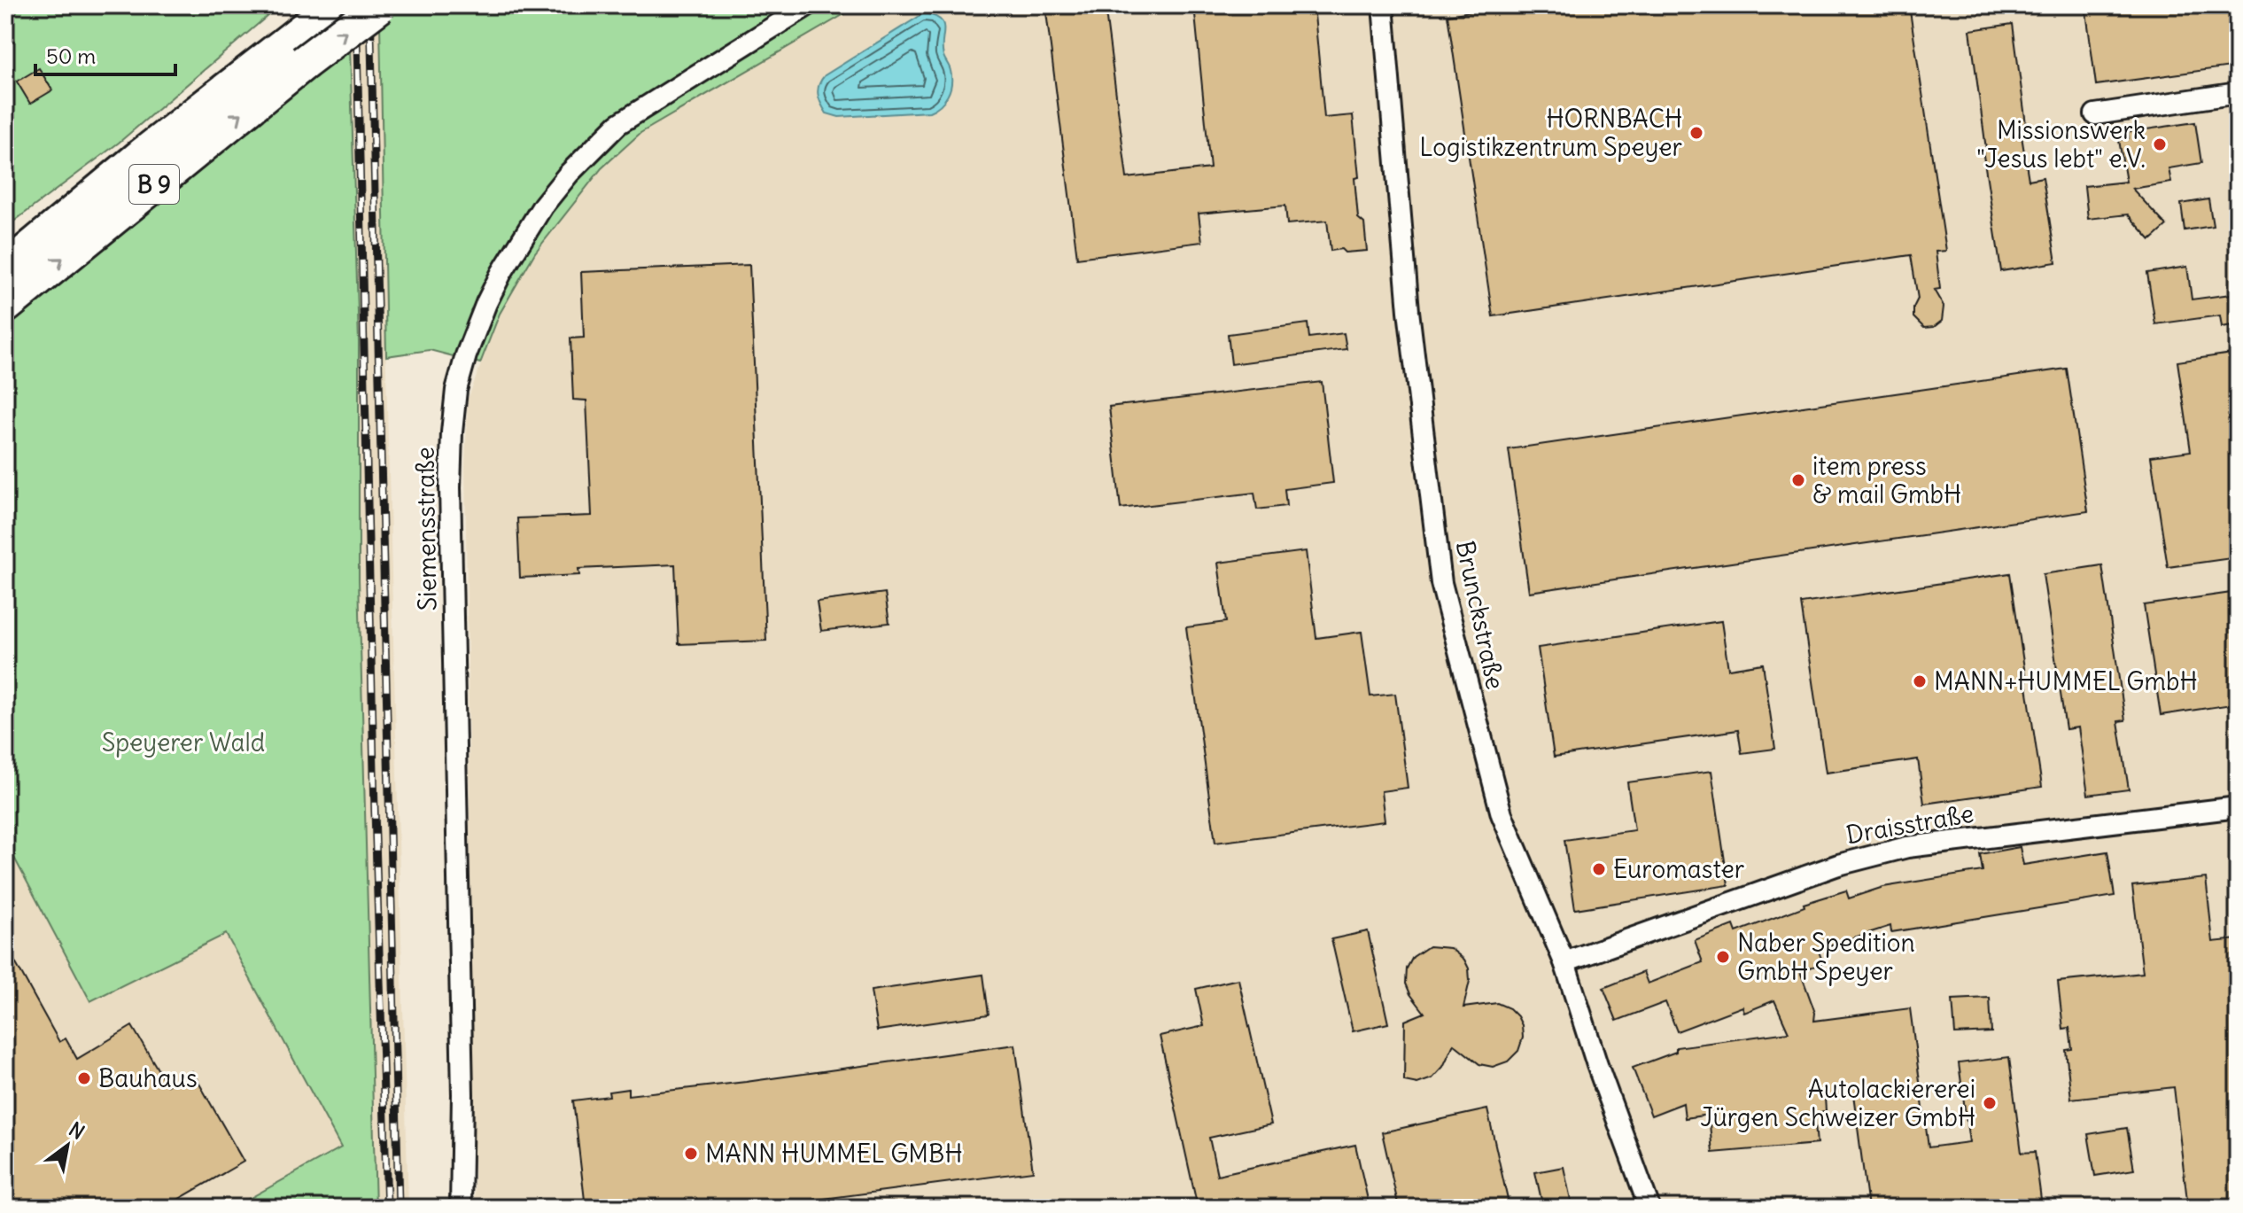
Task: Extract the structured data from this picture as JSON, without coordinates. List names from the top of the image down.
{
  "streets": {
    "highway": ["B 9"],
    "street": ["Siemensstraße", "Brunckstraße", "Draisstraße"]
  },
  "crossings": [
    ["Brunckstraße", "Draisstraße"]
  ],
  "parks": ["Speyerer Wald"],
  "places": [
    "HORNBACH Logistikzentrum Speyer",
    "Missionswerk \"Jesus lebt\" e.V.",
    "item press & mail GmbH",
    "MANN+HUMMEL GmbH",
    "Euromaster",
    "Naber Spedition GmbH Speyer",
    "Bauhaus",
    "Autolackiererei Jürgen Schweizer GmbH",
    "MANN HUMMEL GMBH"
  ],
  "scale_bar": "50 m",
  "north": "top right"
}
